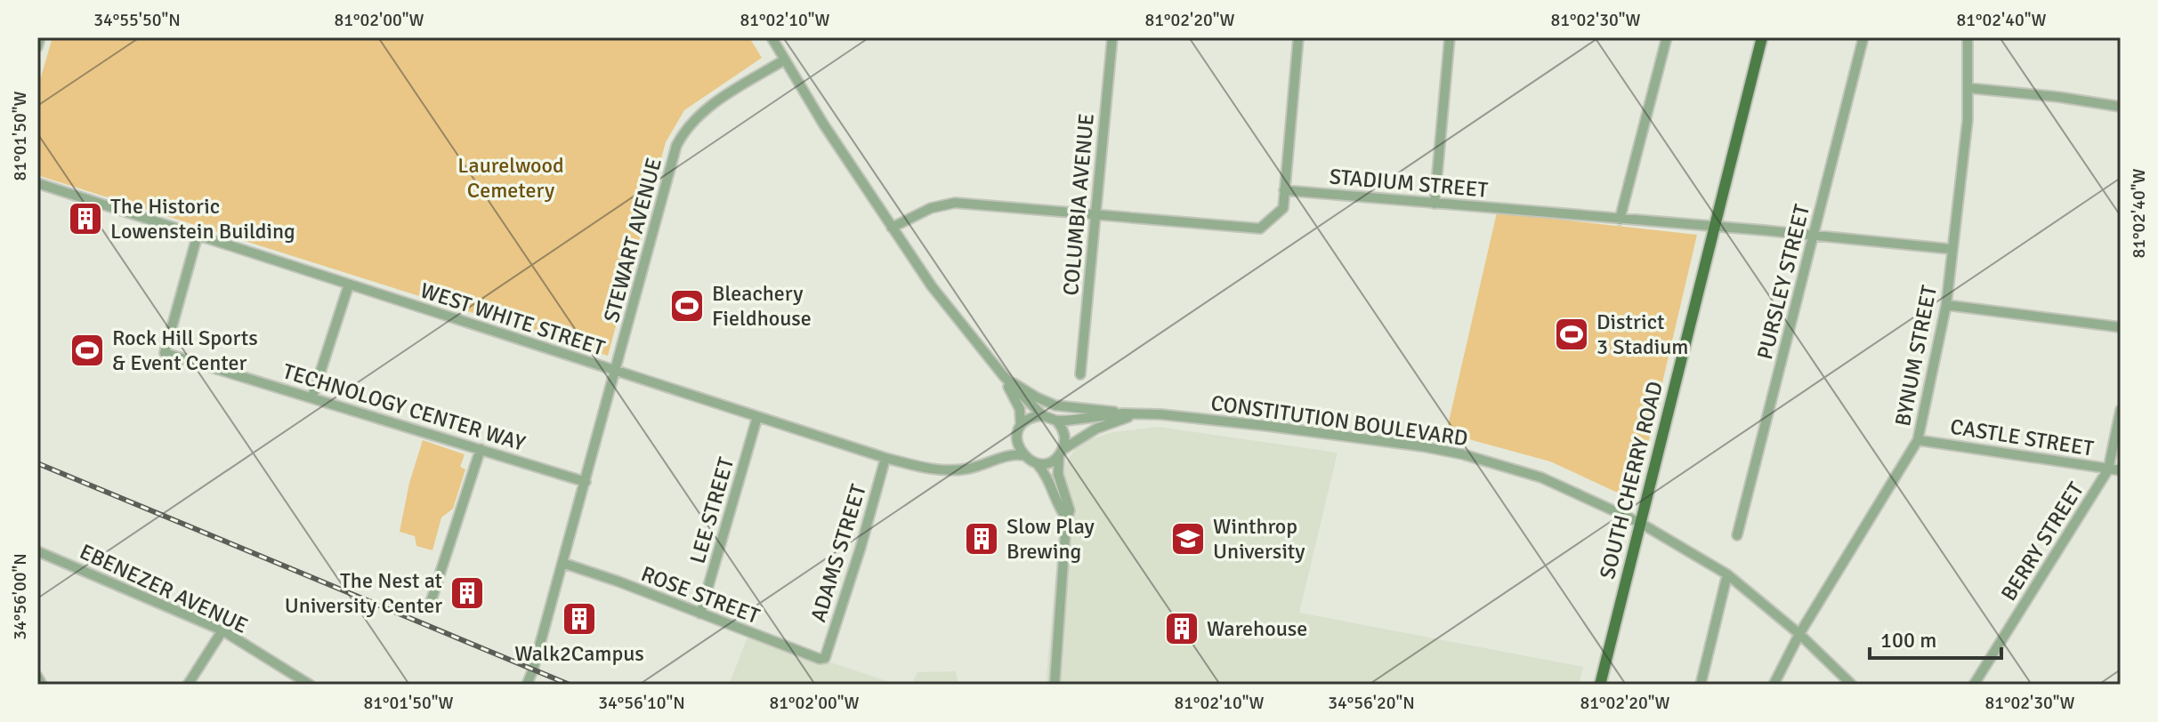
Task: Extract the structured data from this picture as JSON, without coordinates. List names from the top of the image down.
{
  "streets": {
    "main road": ["SOUTH CHERRY ROAD"],
    "street": [
      "STADIUM STREET",
      "COLUMBIA AVENUE",
      "STEWART AVENUE",
      "PURSLEY STREET",
      "WEST WHITE STREET",
      "BYNUM STREET",
      "TECHNOLOGY CENTER WAY",
      "CONSTITUTION BOULEVARD",
      "CASTLE STREET",
      "LEE STREET",
      "BERRY STREET",
      "ADAMS STREET",
      "EBENEZER AVENUE",
      "ROSE STREET"
    ]
  },
  "crossings": [
    ["STADIUM STREET", "PURSLEY STREET"],
    ["STADIUM STREET", "BYNUM STREET"],
    ["STADIUM STREET", "SOUTH CHERRY ROAD"],
    ["STEWART AVENUE", "WEST WHITE STREET"],
    ["STEWART AVENUE", "TECHNOLOGY CENTER WAY"],
    ["STEWART AVENUE", "CONSTITUTION BOULEVARD"],
    ["STEWART AVENUE", "ROSE STREET"],
    ["WEST WHITE STREET", "TECHNOLOGY CENTER WAY"],
    ["WEST WHITE STREET", "CONSTITUTION BOULEVARD"],
    ["WEST WHITE STREET", "LEE STREET"],
    ["WEST WHITE STREET", "ADAMS STREET"],
    ["BYNUM STREET", "CONSTITUTION BOULEVARD"],
    ["BYNUM STREET", "CASTLE STREET"],
    ["CONSTITUTION BOULEVARD", "SOUTH CHERRY ROAD"],
    ["CASTLE STREET", "BERRY STREET"],
    ["LEE STREET", "ROSE STREET"],
    ["ADAMS STREET", "ROSE STREET"]
  ],
  "parks": ["Laurelwood Cemetery"],
  "places": {
    "building": [
      "The Historic Lowenstein Building",
      "Slow Play Brewing",
      "The Nest at University Center",
      "Walk2Campus",
      "Warehouse"
    ],
    "sports": ["Bleachery Fieldhouse", "District 3 Stadium", "Rock Hill Sports & Event Center"],
    "school or university": ["Winthrop University"]
  },
  "scale_bar": "100 m",
  "coordinates": [
    "34°55'50\"N",
    "81°02'00\"W",
    "81°02'10\"W",
    "81°02'20\"W",
    "81°02'30\"W",
    "81°02'40\"W",
    "81°01'50\"W",
    "34°56'00\"N",
    "34°56'10\"N",
    "34°56'20\"N"
  ]
}
